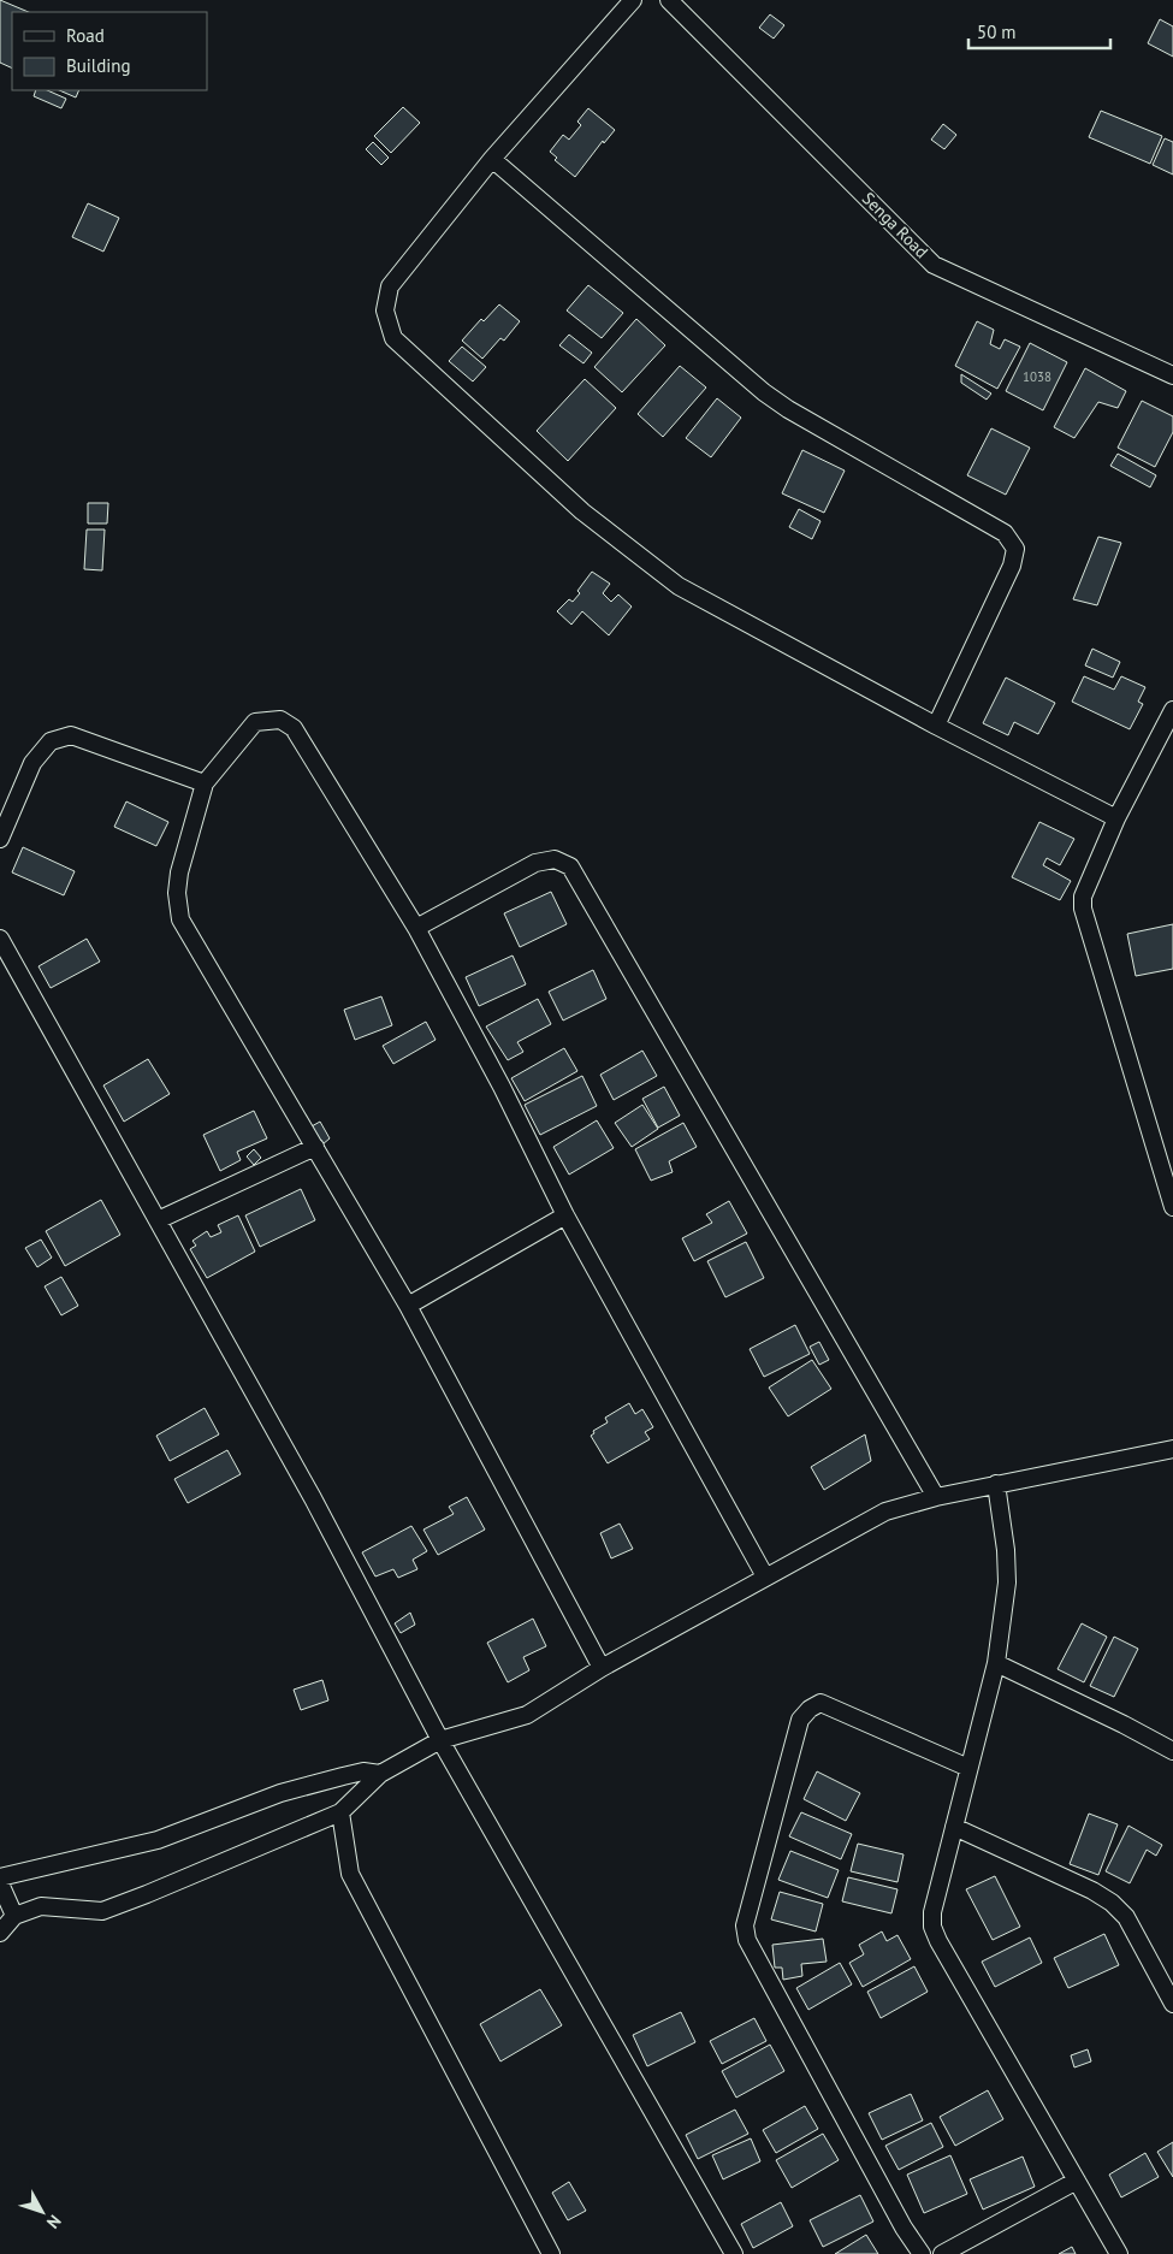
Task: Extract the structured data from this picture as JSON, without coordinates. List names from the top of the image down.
{
  "streets": {
    "street": ["Senga Road"]
  },
  "house_numbers": ["1038"],
  "legend": ["Road", "Building"],
  "scale_bar": "50 m",
  "north": "bottom right"
}
